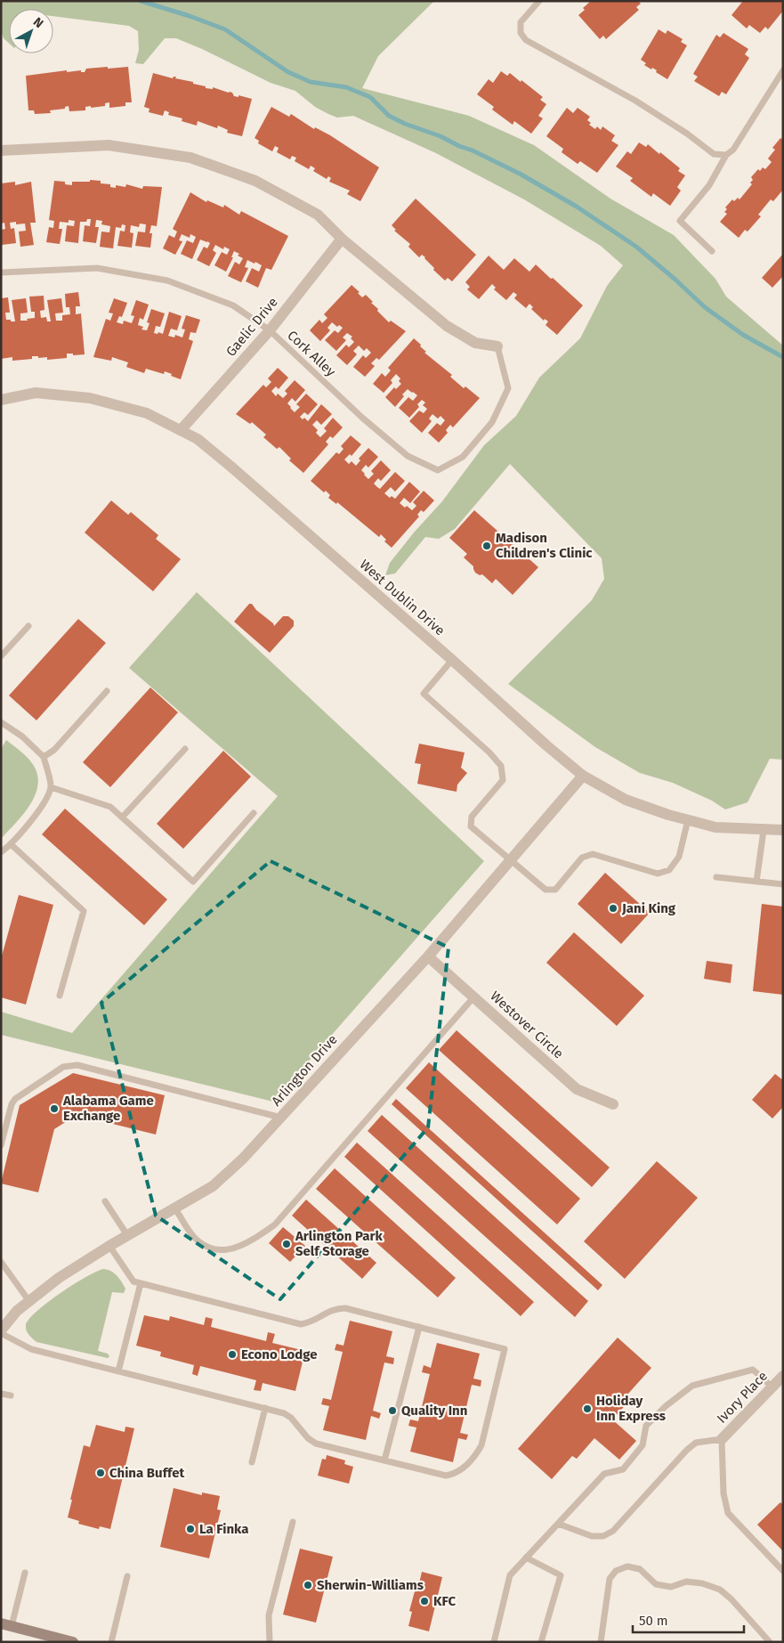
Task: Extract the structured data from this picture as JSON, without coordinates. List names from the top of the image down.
{
  "streets": {
    "street": [
      "Gaelic Drive",
      "West Dublin Drive",
      "Westover Circle",
      "Arlington Drive",
      "Ivory Place"
    ],
    "lane": ["Cork Alley"]
  },
  "crossings": [
    ["Gaelic Drive", "Cork Alley"],
    ["Gaelic Drive", "West Dublin Drive"],
    ["West Dublin Drive", "Arlington Drive"],
    ["Westover Circle", "Arlington Drive"]
  ],
  "places": [
    "Madison Children's Clinic",
    "Jani King",
    "Alabama Game Exchange",
    "Arlington Park Self Storage",
    "Econo Lodge",
    "Holiday Inn Express",
    "Quality Inn",
    "China Buffet",
    "La Finka",
    "Sherwin-Williams",
    "KFC"
  ],
  "scale_bar": "50 m",
  "north": "top right"
}
